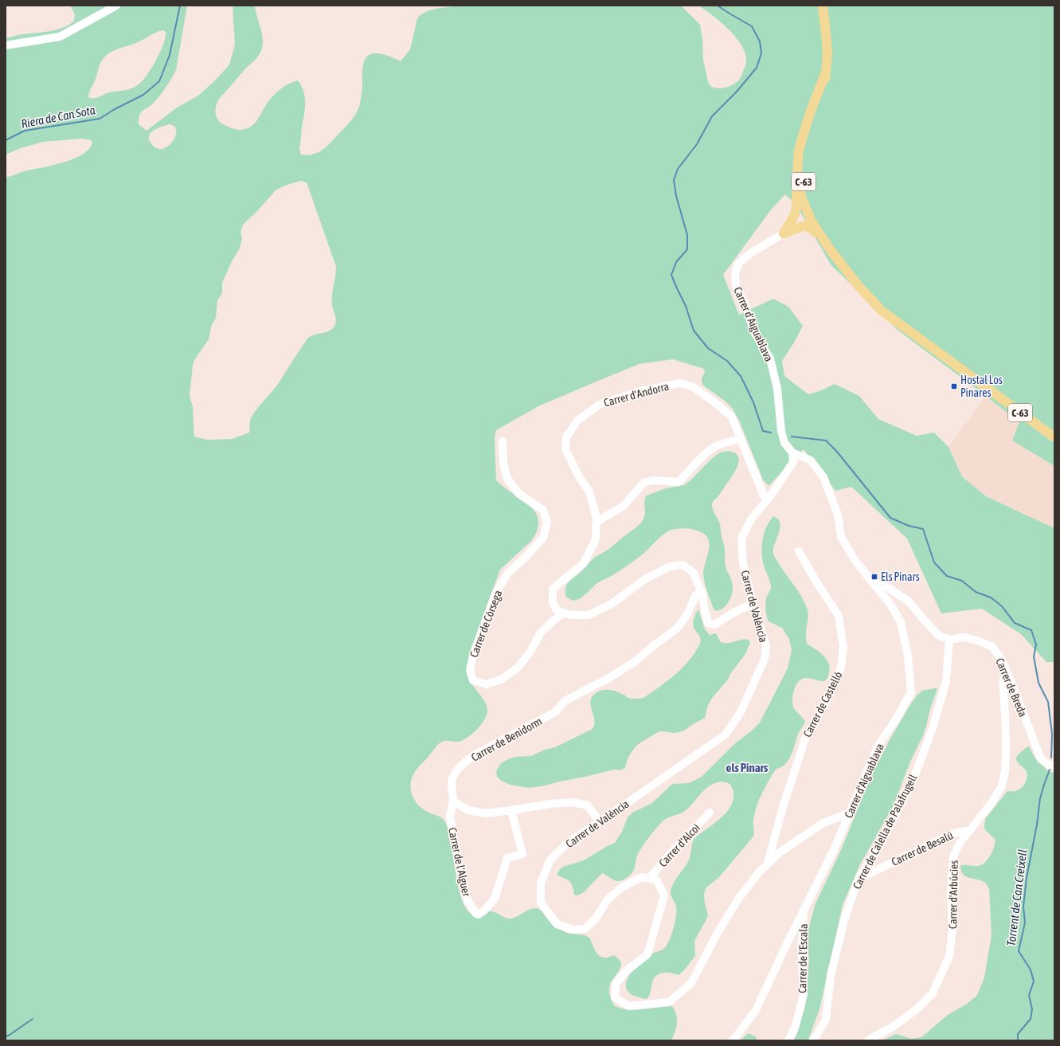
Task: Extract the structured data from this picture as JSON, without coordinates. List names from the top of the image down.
{
  "streets": {
    "main road": ["C-63"],
    "street": [
      "Carrer d'Aiguablava",
      "Carrer d'Andorra",
      "Carrer de València",
      "Carrer de Còrsega",
      "Carrer de Breda",
      "Carrer de Castelló",
      "Carrer de Benidorm",
      "Carrer de Calella de Palafrugell",
      "Carrer d'Alcoi",
      "Carrer de Besalú",
      "Carrer de l'Alguer",
      "Carrer d'Arbúcies",
      "Carrer de l'Escala"
    ]
  },
  "crossings": [
    ["Carrer d'Aiguablava", "Carrer de València"],
    ["Carrer d'Aiguablava", "Carrer de l'Escala"],
    ["Carrer d'Andorra", "Carrer de València"],
    ["Carrer d'Andorra", "Carrer de Còrsega"],
    ["Carrer de València", "Carrer d'Alcoi"],
    ["Carrer de Breda", "Carrer de Calella de Palafrugell"],
    ["Carrer de Breda", "Carrer d'Arbúcies"],
    ["Carrer de Benidorm", "Carrer de l'Alguer"],
    ["Carrer de Calella de Palafrugell", "Carrer de Besalú"],
    ["Carrer de Besalú", "Carrer d'Arbúcies"]
  ],
  "districts": ["els Pinars"],
  "water": ["Riera de Can Sota", "Torrent de Can Creixell"],
  "places": {
    "transit": ["Hostal Los Pinares", "Els Pinars"]
  }
}
